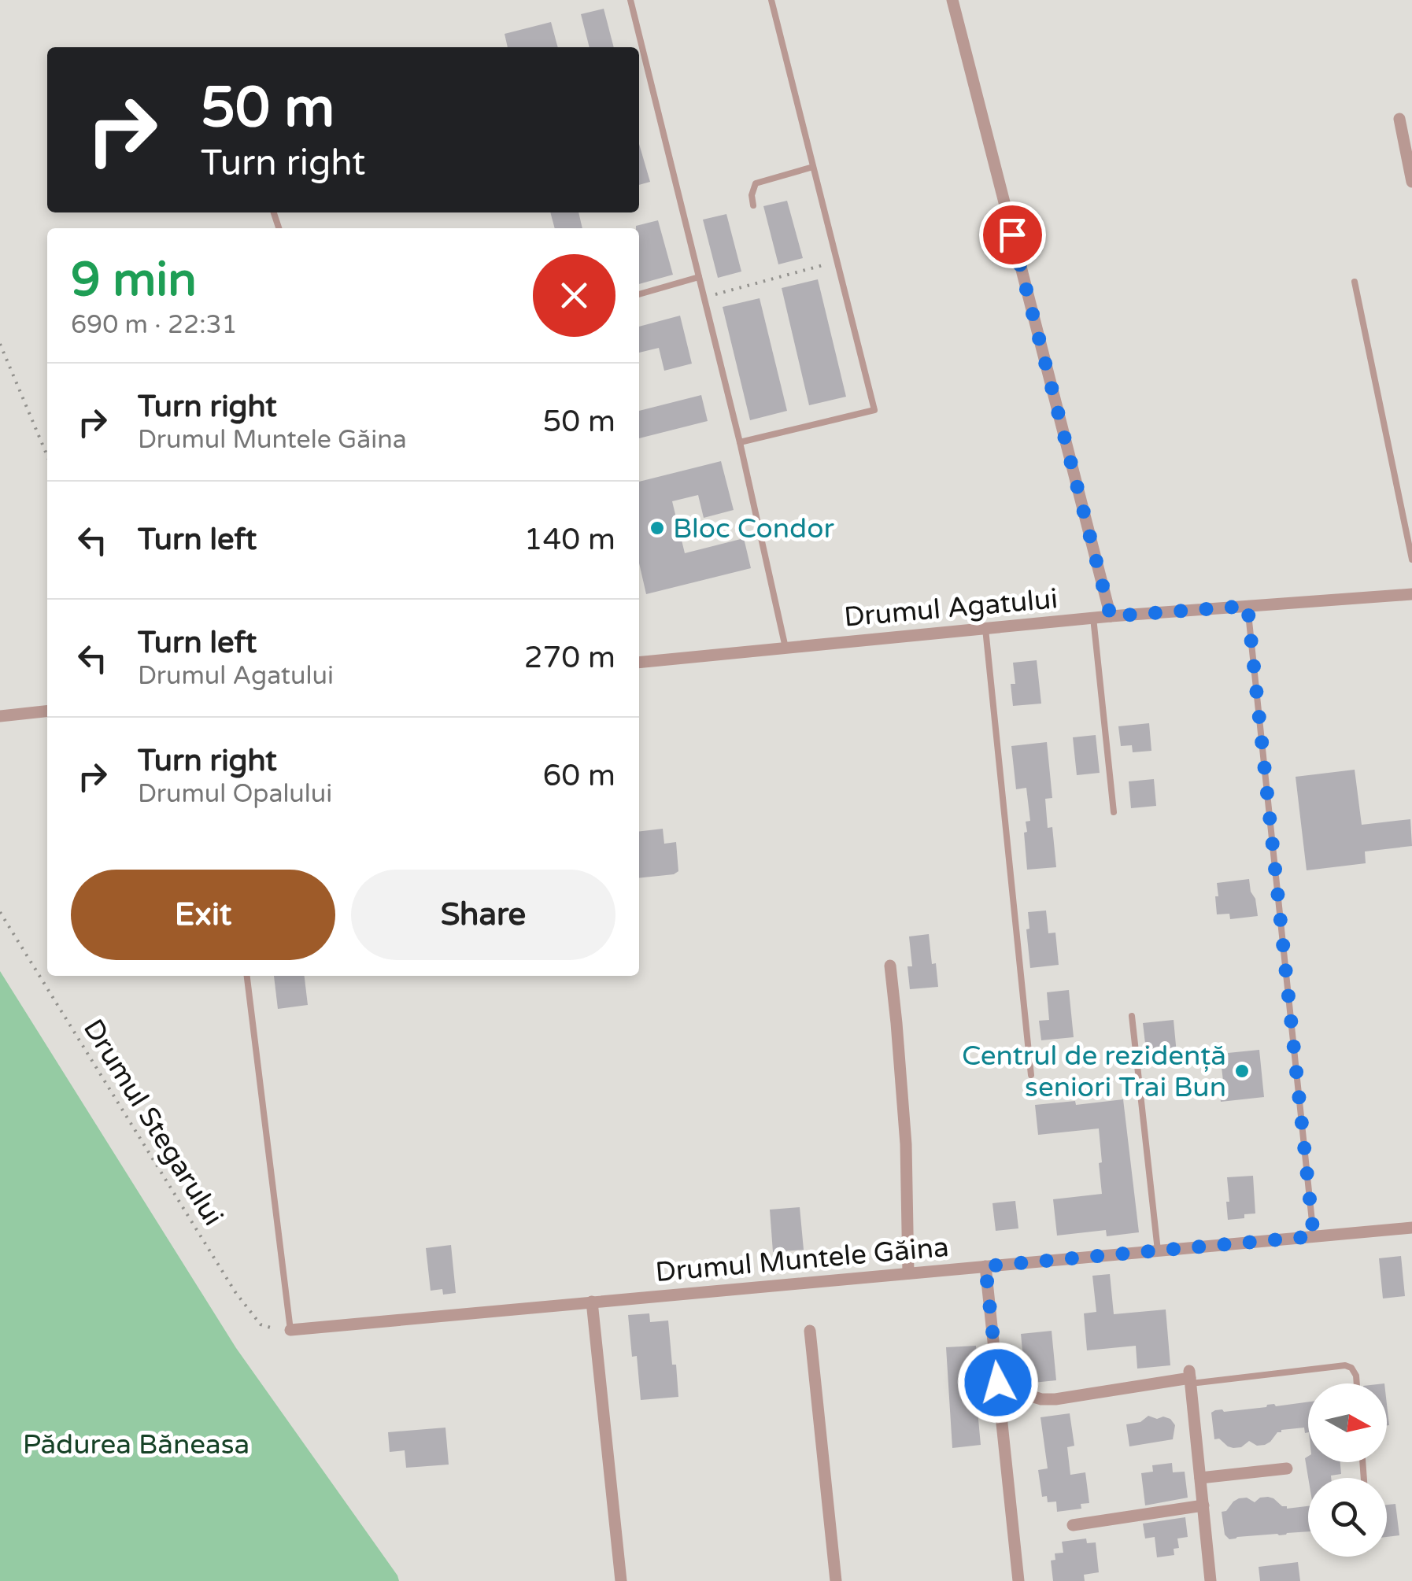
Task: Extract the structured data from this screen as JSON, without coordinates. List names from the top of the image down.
{
  "streets": {
    "street": ["Drumul Agatului", "Drumul Muntele Găina"],
    "path": ["Drumul Stegarului"]
  },
  "crossings": [
    ["Drumul Stegarului", "Drumul Muntele Găina"]
  ],
  "parks": ["Pădurea Băneasa"],
  "places": ["Bloc Condor", "Centrul de rezidență seniori Trai Bun"],
  "north": "right",
  "page": {
    "turn": ["50 m", "Turn right"],
    "heading": ["9 min", "690 m · 22:31"],
    "list": [
      {
        "name": "Turn right",
        "note": "Drumul Muntele Găina",
        "value": "50 m"
      },
      {
        "name": "Turn left",
        "value": "140 m"
      },
      {
        "name": "Turn left",
        "note": "Drumul Agatului",
        "value": "270 m"
      },
      {
        "name": "Turn right",
        "note": "Drumul Opalului",
        "value": "60 m"
      }
    ],
    "buttons": ["Exit", "Share"]
  }
}
